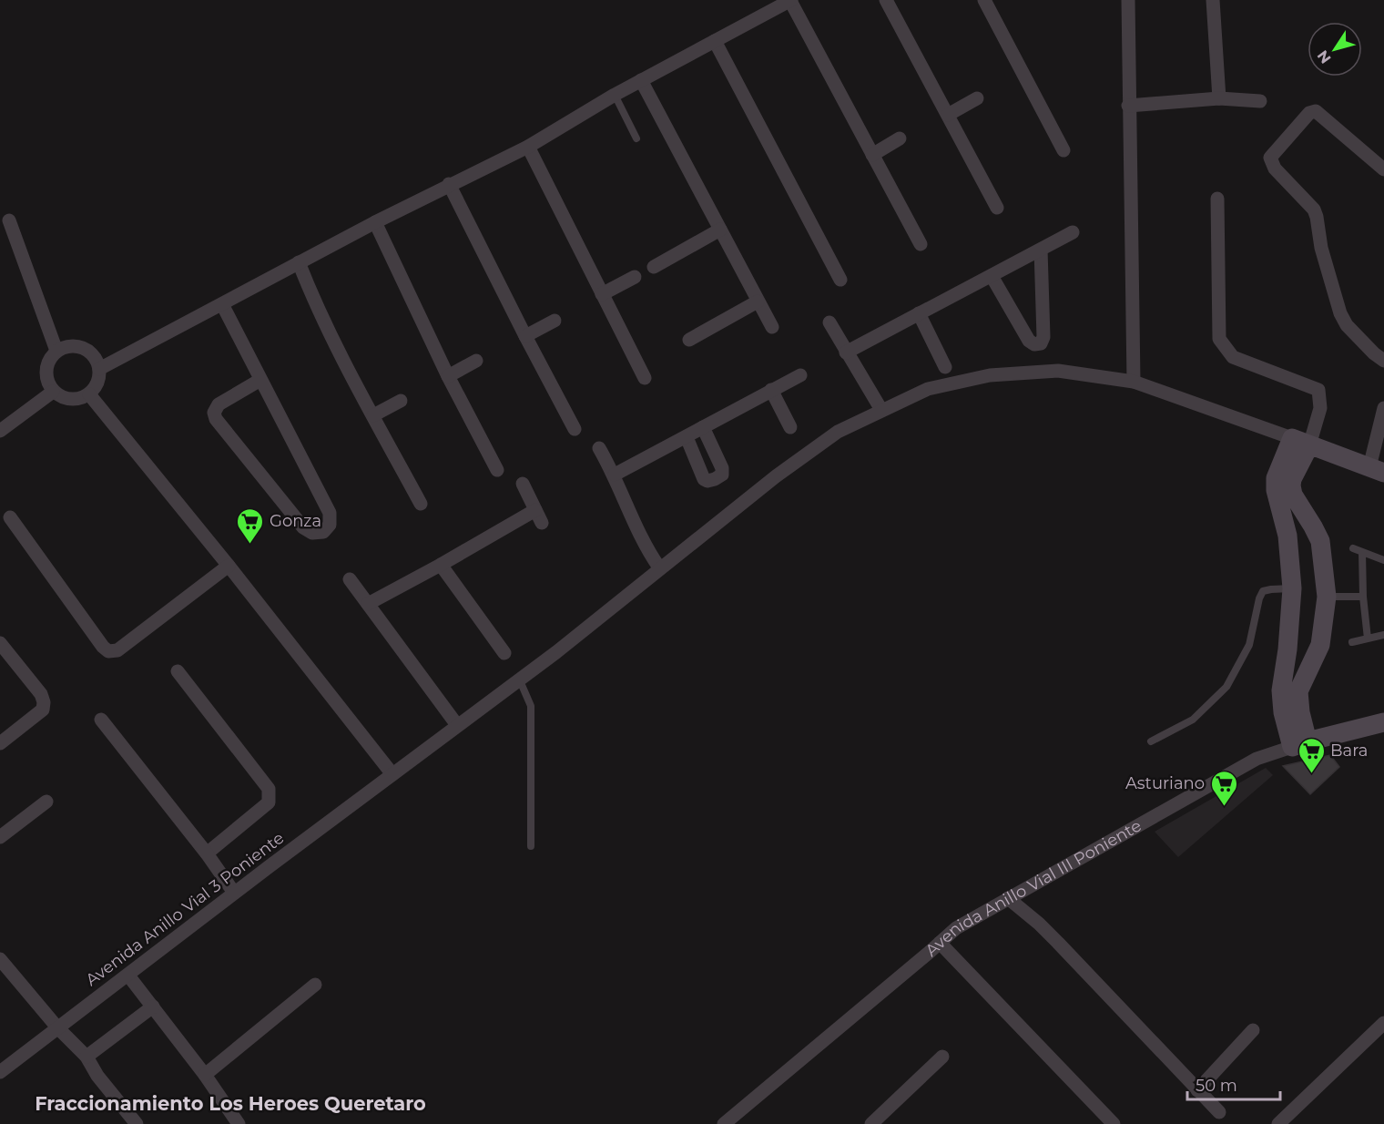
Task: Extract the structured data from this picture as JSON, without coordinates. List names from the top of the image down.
{
  "streets": {
    "street": ["Avenida Anillo Vial III Poniente", "Avenida Anillo Vial 3 Poniente"]
  },
  "districts": ["Fraccionamiento Los Heroes Queretaro"],
  "places": {
    "supermarket": ["Gonza", "Bara", "Asturiano"]
  },
  "scale_bar": "50 m",
  "north": "bottom left"
}
